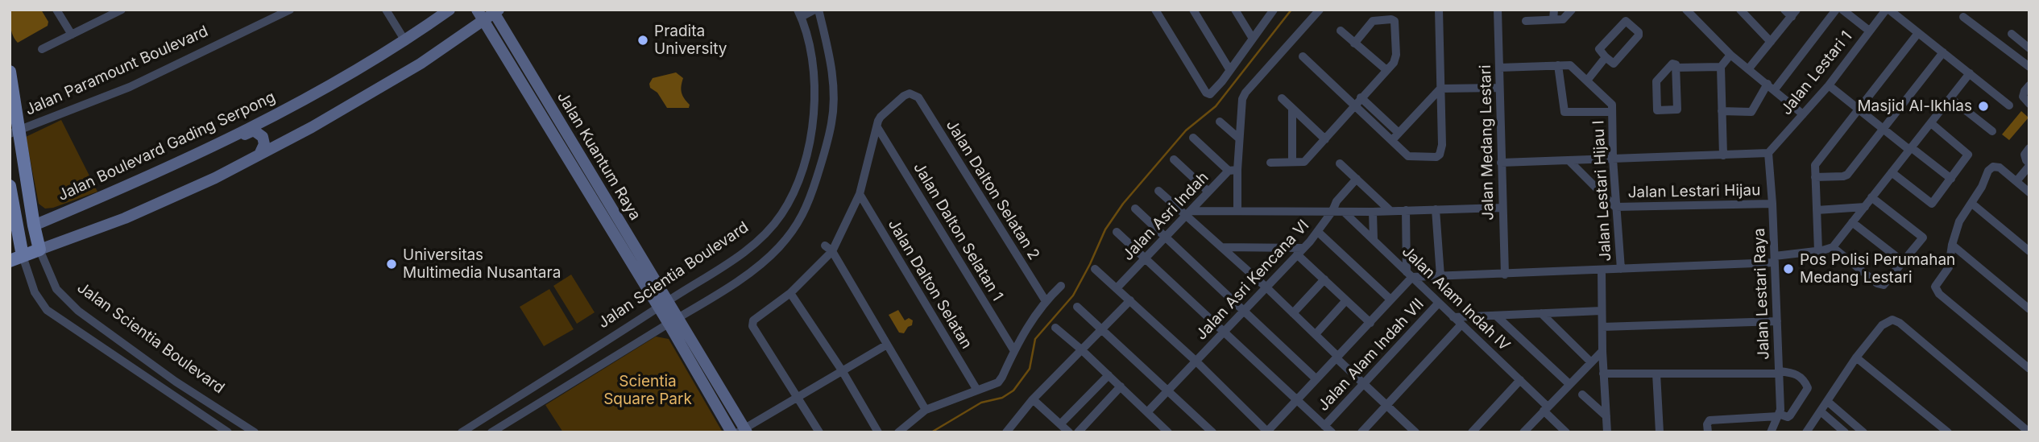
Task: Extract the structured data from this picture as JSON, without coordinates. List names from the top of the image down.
{
  "streets": {
    "main road": [
      "Jalan Paramount Boulevard",
      "Jalan Boulevard Gading Serpong",
      "Jalan Kuantum Raya",
      "Jalan Scientia Boulevard"
    ],
    "street": [
      "Jalan Lestari 1",
      "Jalan Medang Lestari",
      "Jalan Dalton Selatan 2",
      "Jalan Lestari Hijau I",
      "Jalan Lestari Hijau",
      "Jalan Asri Indah",
      "Jalan Dalton Selatan 1",
      "Jalan Asri Kencana VI",
      "Jalan Dalton Selatan",
      "Jalan Lestari Raya",
      "Jalan Alam Indah IV",
      "Jalan Alam Indah VII"
    ]
  },
  "crossings": [
    ["Jalan Paramount Boulevard", "Jalan Boulevard Gading Serpong"],
    ["Jalan Paramount Boulevard", "Jalan Scientia Boulevard"],
    ["Jalan Lestari 1", "Jalan Lestari Raya"],
    ["Jalan Medang Lestari", "Jalan Lestari Hijau I"],
    ["Jalan Boulevard Gading Serpong", "Jalan Scientia Boulevard"],
    ["Jalan Kuantum Raya", "Jalan Scientia Boulevard"],
    ["Jalan Dalton Selatan 2", "Jalan Dalton Selatan 1"],
    ["Jalan Lestari Hijau I", "Jalan Lestari Hijau"],
    ["Jalan Lestari Hijau", "Jalan Lestari Raya"],
    ["Jalan Alam Indah IV", "Jalan Alam Indah VII"]
  ],
  "parks": ["Scientia Square Park"],
  "places": [
    "Pradita University",
    "Masjid Al-Ikhlas",
    "Universitas Multimedia Nusantara",
    "Pos Polisi Perumahan Medang Lestari"
  ]
}
